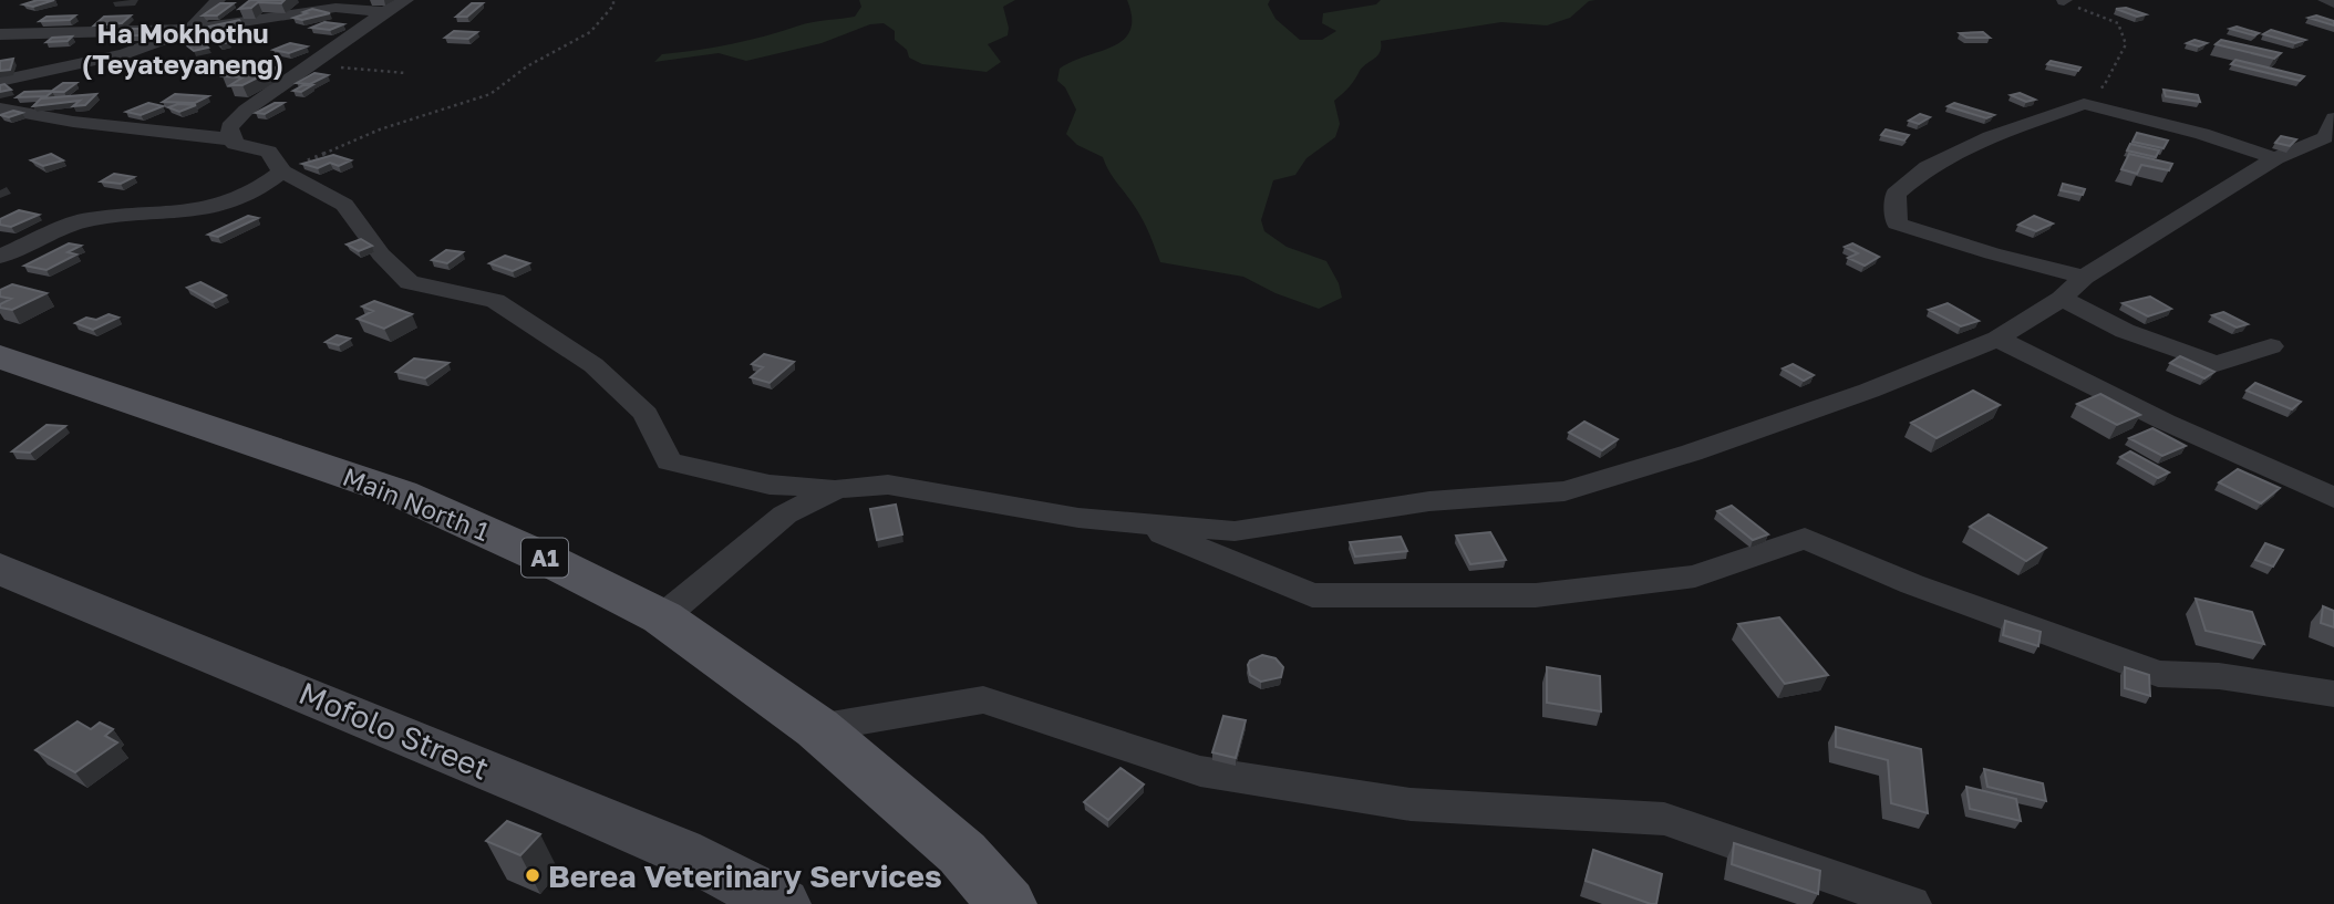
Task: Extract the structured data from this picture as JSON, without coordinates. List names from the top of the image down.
{
  "streets": {
    "main road": ["Main North 1", "A1", "Mofolo Street"]
  },
  "districts": ["Ha Mokhothu (Teyateyaneng)"],
  "places": ["Berea Veterinary Services"]
}
